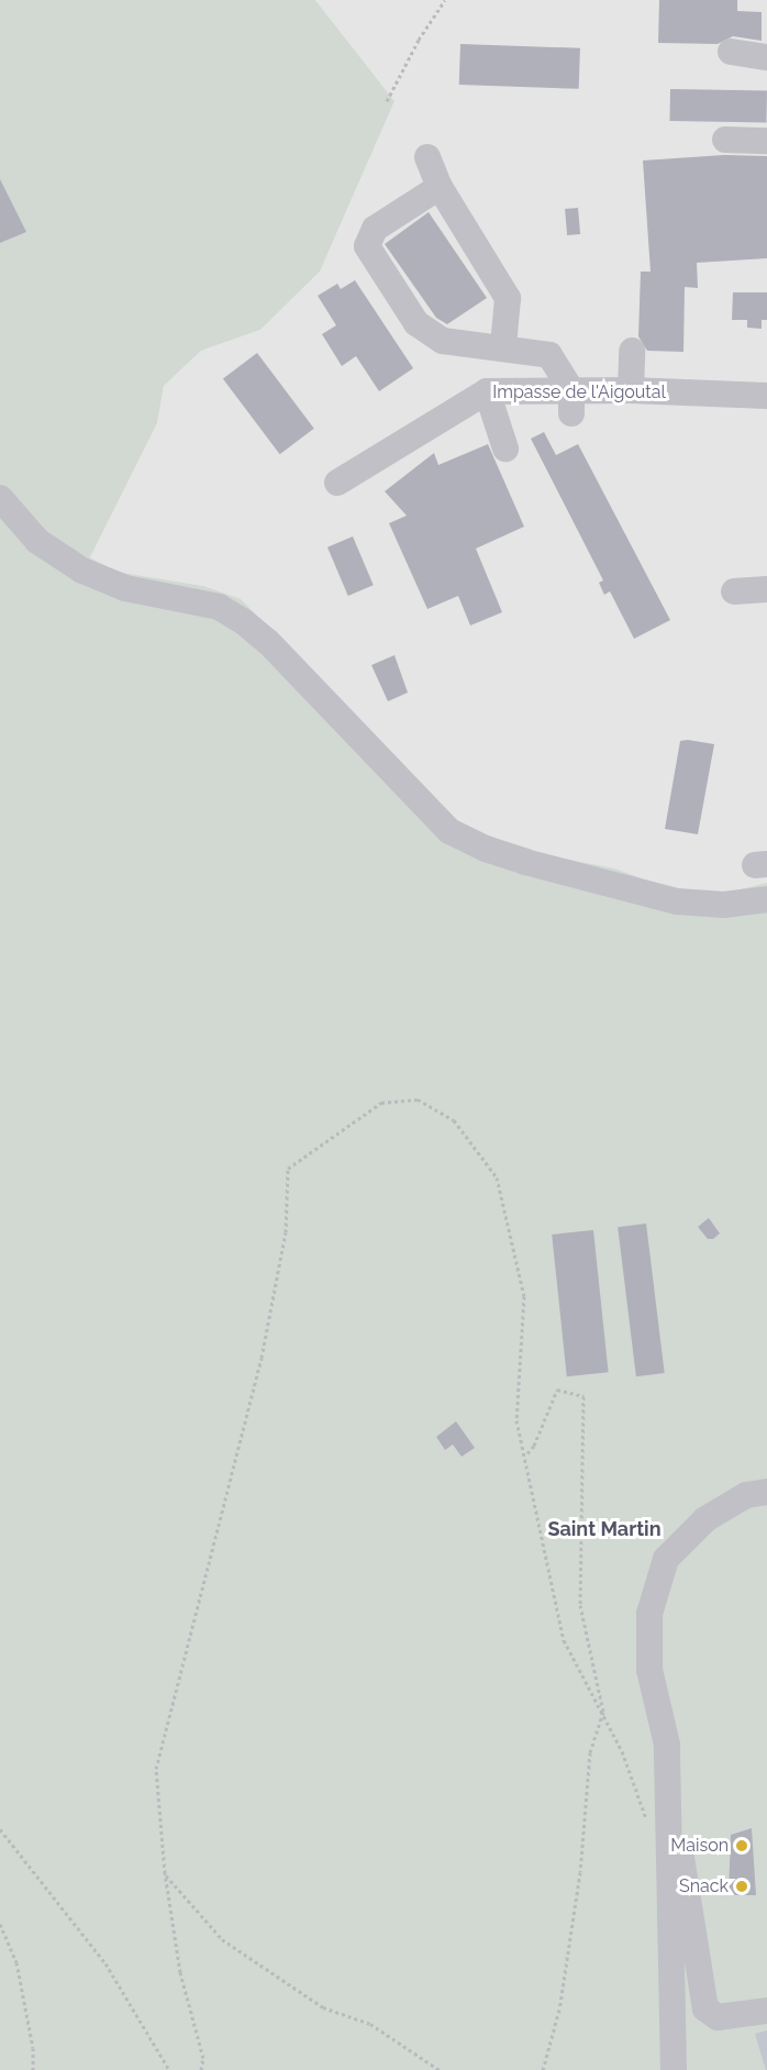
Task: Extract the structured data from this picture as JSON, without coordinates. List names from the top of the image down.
{
  "streets": {
    "street": ["Impasse de l'Aigoutal"]
  },
  "districts": ["Saint Martin"],
  "places": ["Maison", "Snack"]
}
